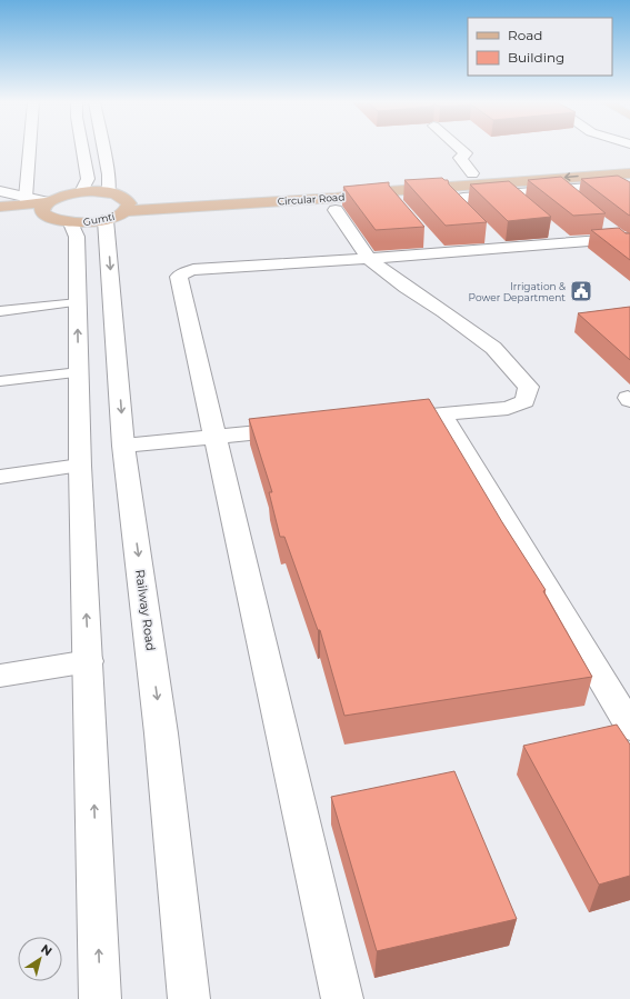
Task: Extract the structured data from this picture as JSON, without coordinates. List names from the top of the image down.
{
  "streets": {
    "main road": ["Circular Road", "Gumti"],
    "street": ["Railway Road"]
  },
  "crossings": [
    ["Circular Road", "Gumti"],
    ["Circular Road", "Railway Road"],
    ["Gumti", "Railway Road"]
  ],
  "places": {
    "public building": ["Irrigation & Power Department"]
  },
  "legend": ["Road", "Building"],
  "north": "top right"
}
